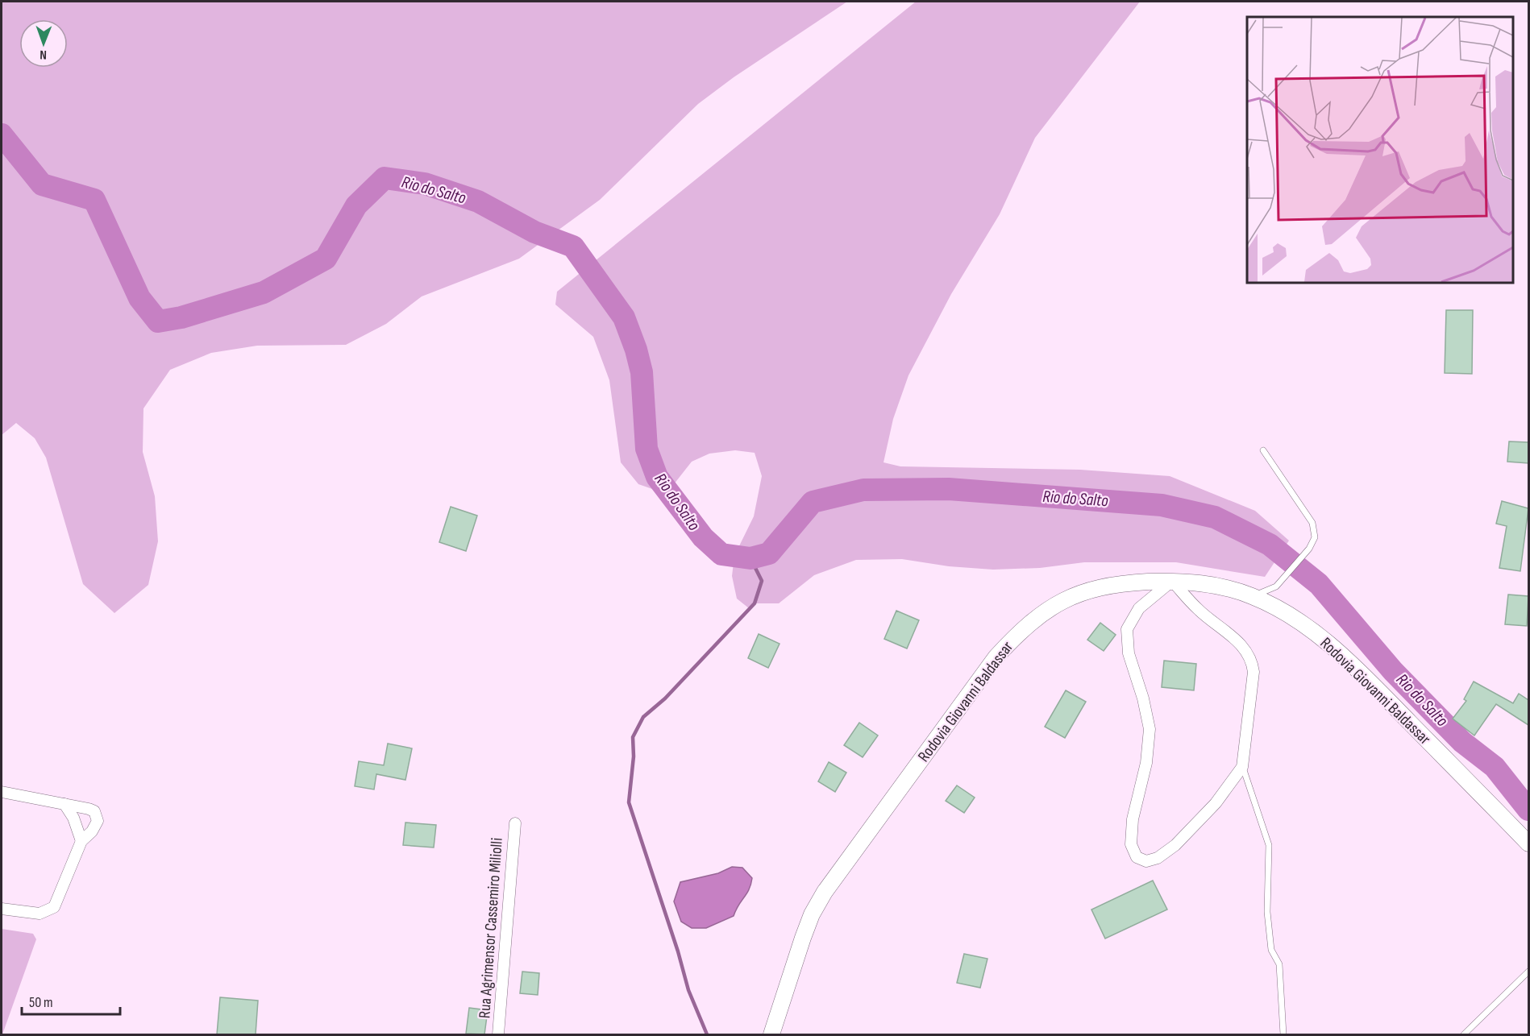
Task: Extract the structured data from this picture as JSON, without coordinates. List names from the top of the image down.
{
  "streets": {
    "street": ["Rodovia Giovanni Baldassar", "Rua Agrimensor Cassemiro Miliolli"]
  },
  "water": ["Rio do Salto"],
  "scale_bar": "50 m",
  "north": "bottom"
}
